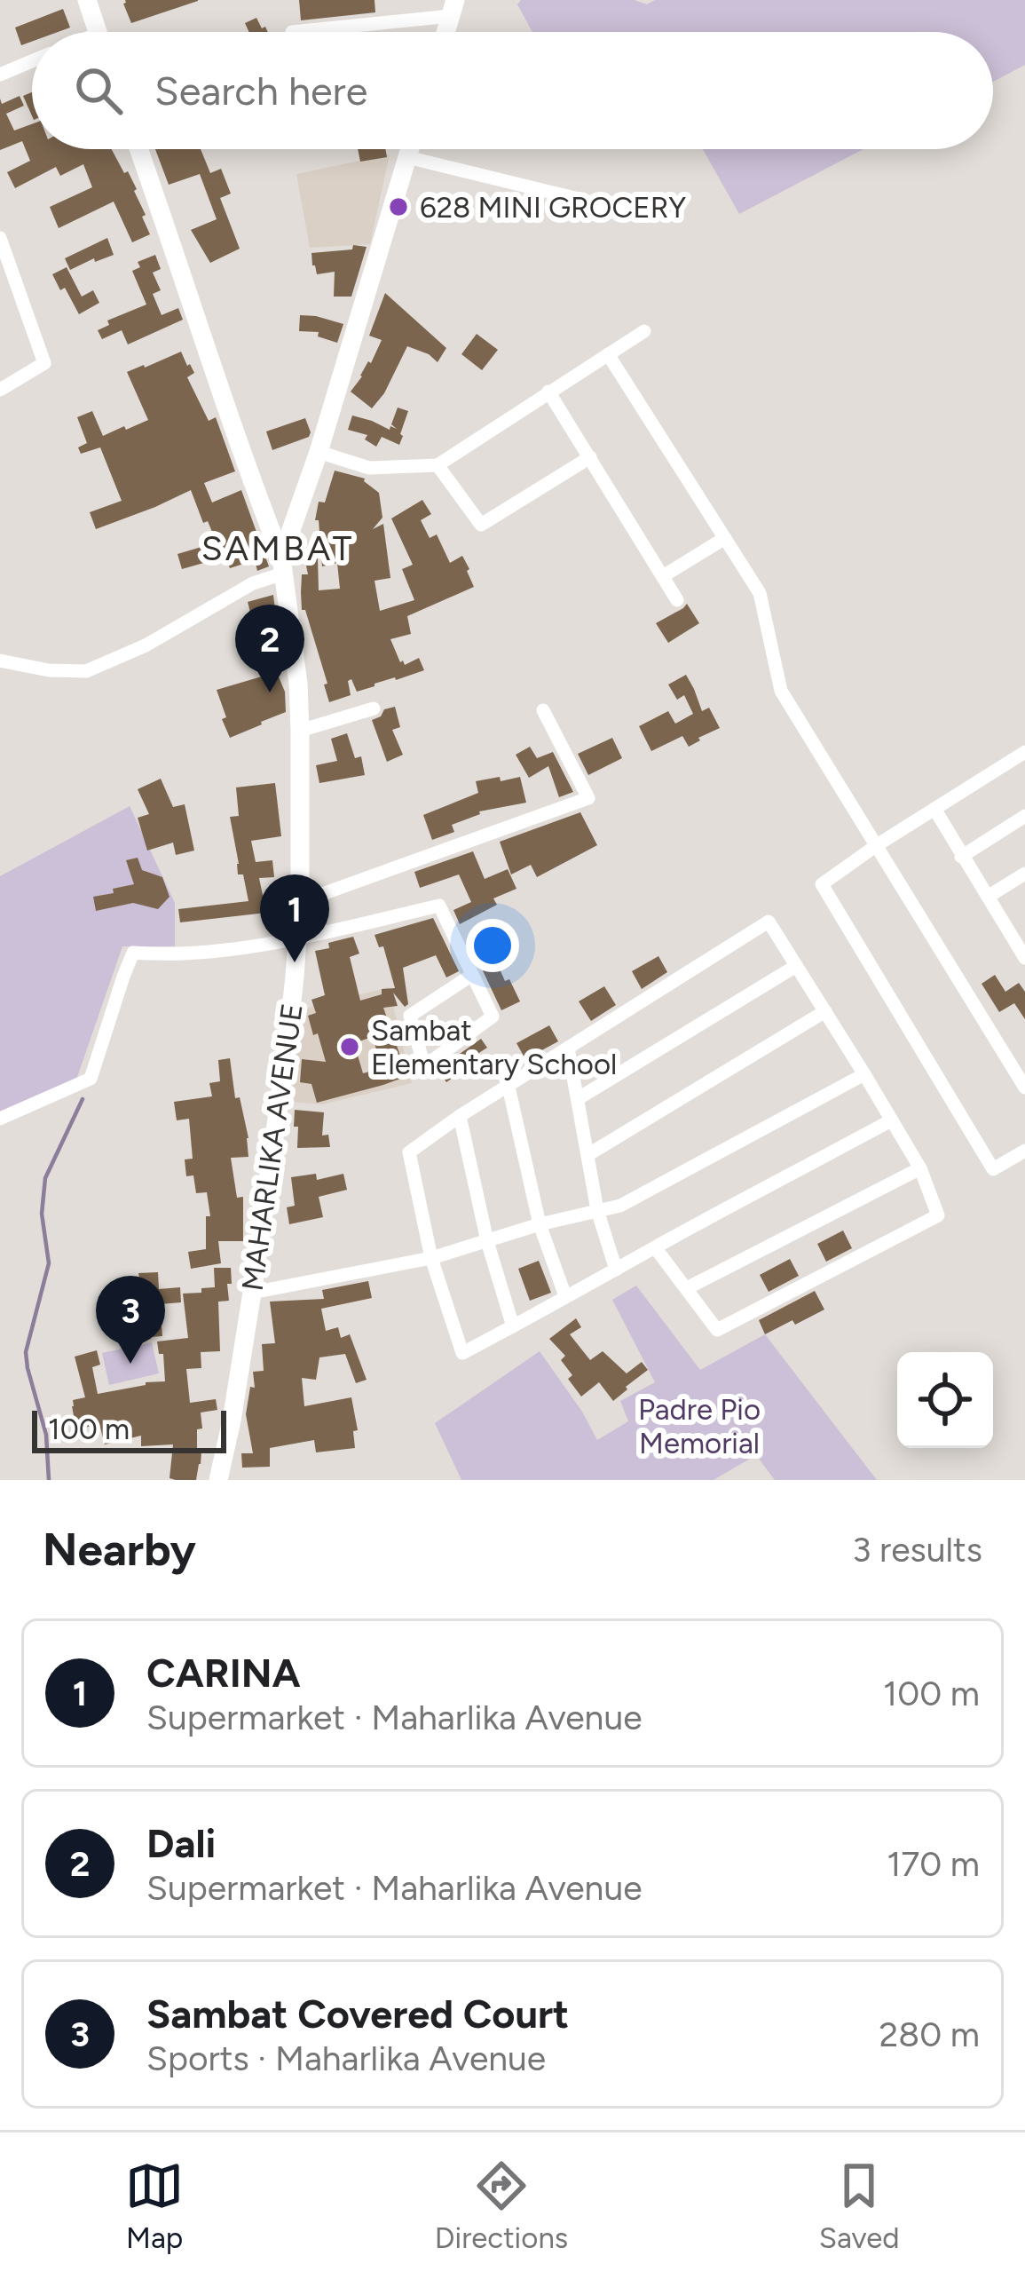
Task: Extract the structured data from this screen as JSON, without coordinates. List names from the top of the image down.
{
  "streets": {
    "main road": ["MAHARLIKA AVENUE"]
  },
  "districts": ["SAMBAT"],
  "parks": ["Padre Pio Memorial"],
  "places": ["628 MINI GROCERY", "Sambat Elementary School"],
  "scale_bar": "100 m",
  "page": {
    "search": "Search here",
    "pins": ["2", "1", "3"],
    "scale": "100 m",
    "heading": ["Nearby", "3 results"],
    "list": [
      {
        "mark": "1",
        "name": "CARINA",
        "note": "Supermarket · Maharlika Avenue",
        "value": "100 m"
      },
      {
        "mark": "2",
        "name": "Dali",
        "note": "Supermarket · Maharlika Avenue",
        "value": "170 m"
      },
      {
        "mark": "3",
        "name": "Sambat Covered Court",
        "note": "Sports · Maharlika Avenue",
        "value": "280 m"
      }
    ],
    "nav": ["Map", "Directions", "Saved"]
  }
}
